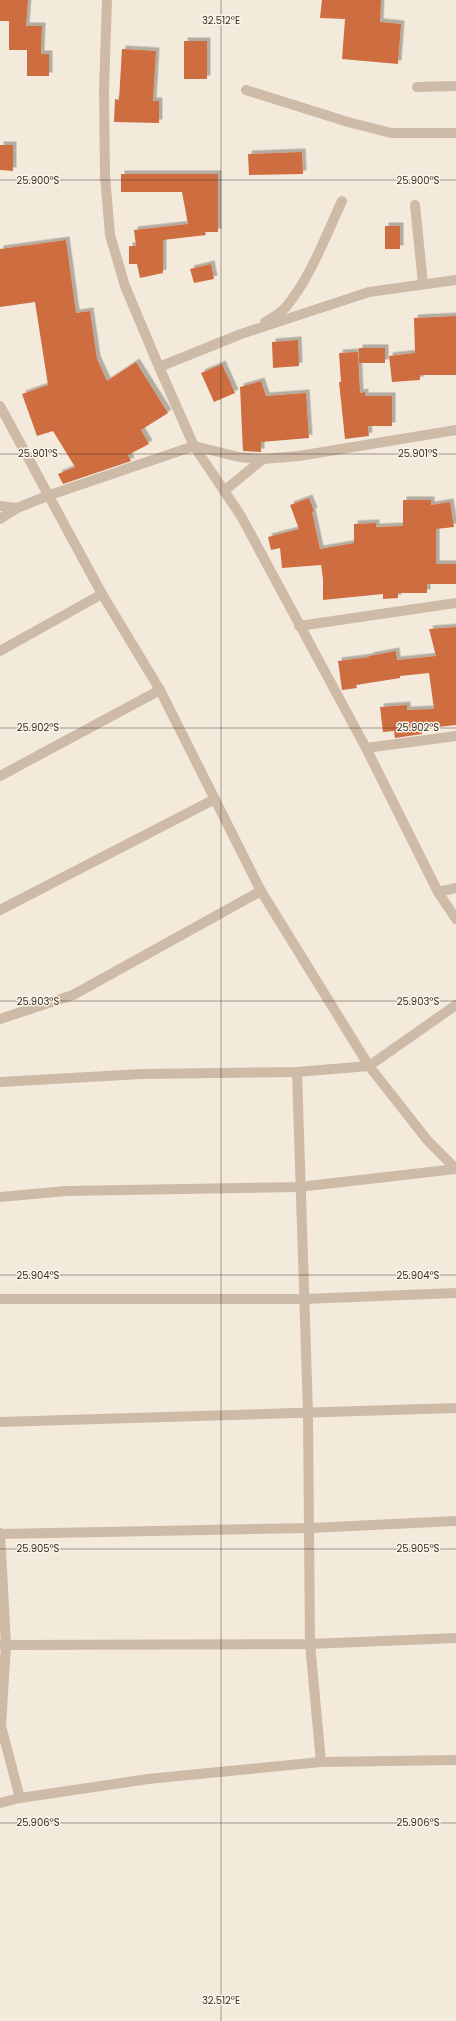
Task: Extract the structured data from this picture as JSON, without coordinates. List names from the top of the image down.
{
  "coordinates": [
    "32.512°E",
    "25.900°S",
    "25.901°S",
    "25.902°S",
    "25.903°S",
    "25.904°S",
    "25.905°S",
    "25.906°S"
  ]
}
